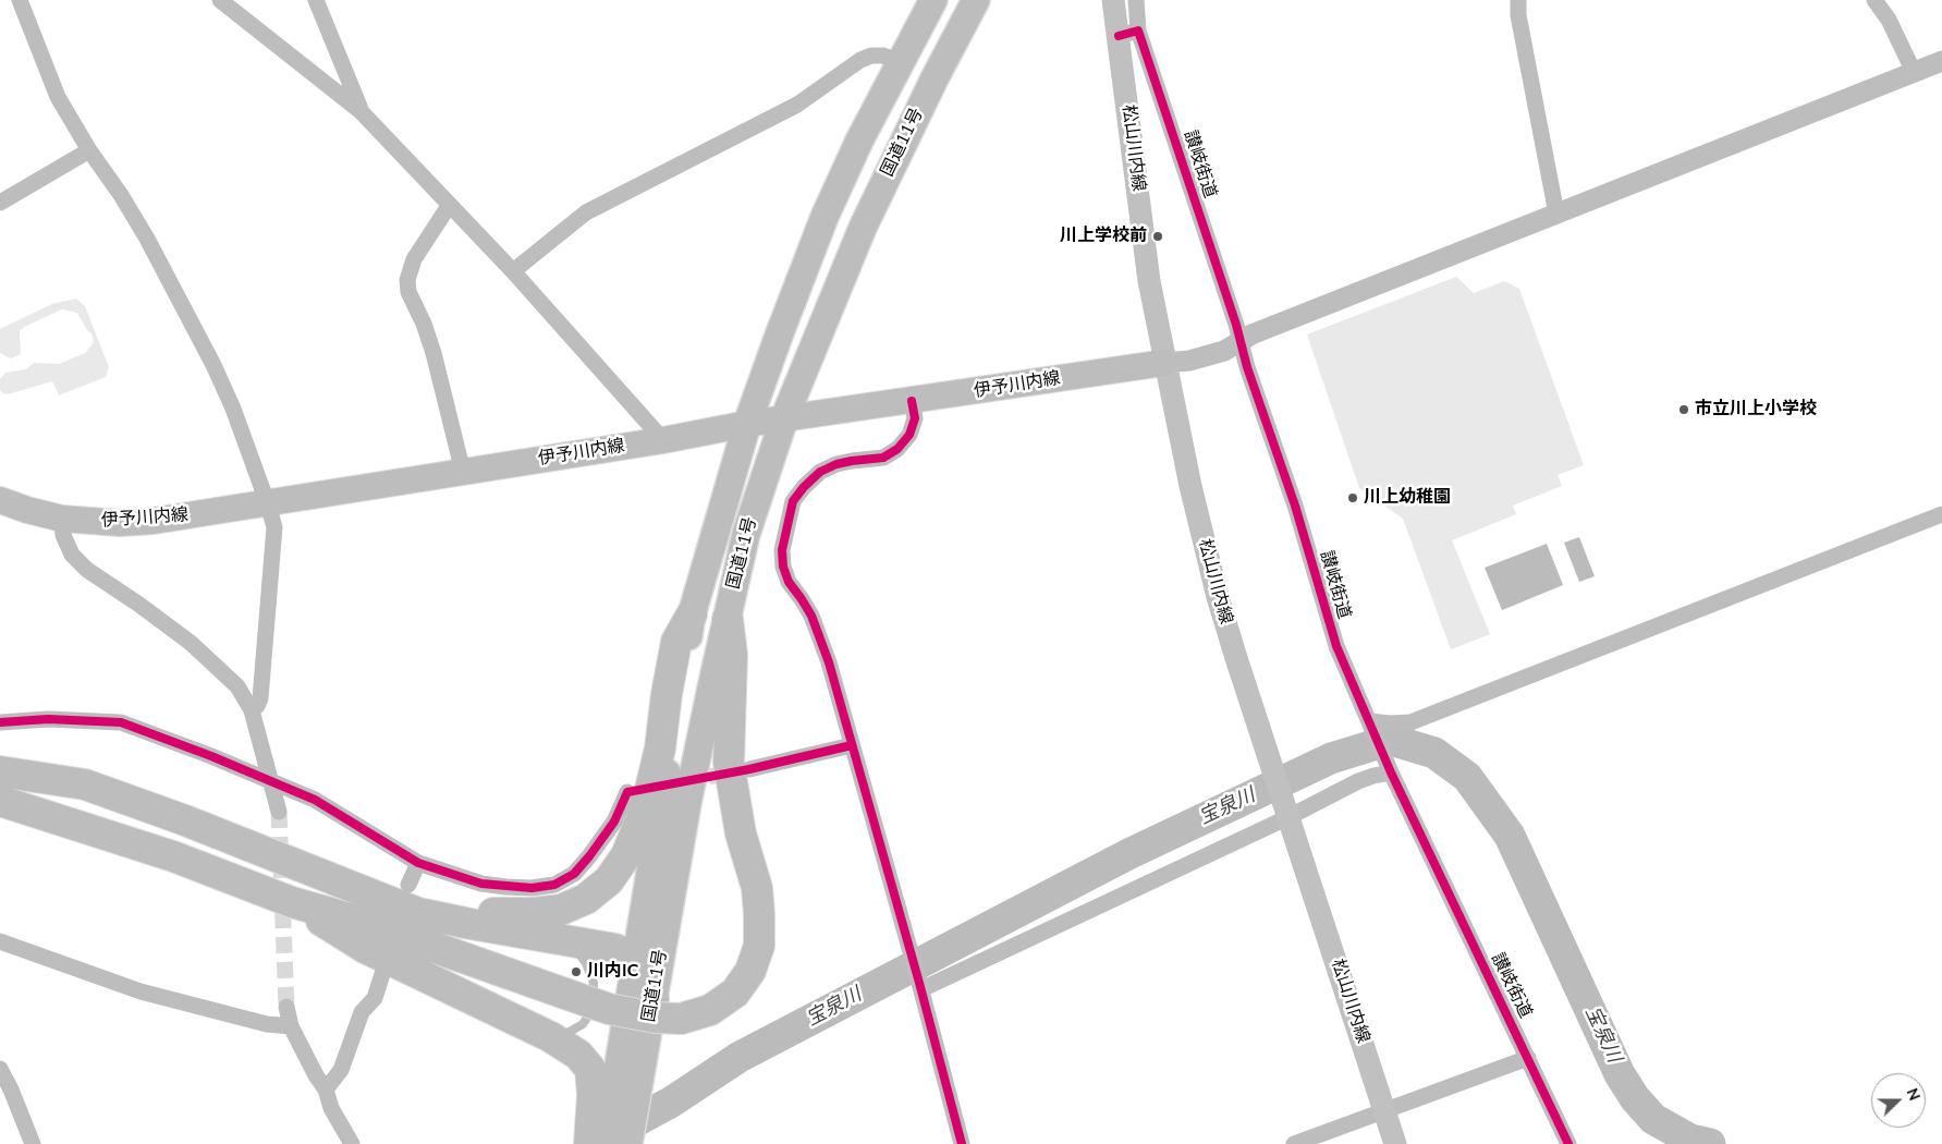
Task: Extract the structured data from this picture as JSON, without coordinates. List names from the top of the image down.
{
  "streets": {
    "highway": ["国道11号"],
    "main road": ["松山川内線", "伊予川内線"],
    "street": ["讃岐街道"]
  },
  "crossings": [
    ["国道11号", "伊予川内線"],
    ["松山川内線", "讃岐街道"],
    ["松山川内線", "伊予川内線"]
  ],
  "water": ["宝泉川"],
  "places": [
    "川上学校前",
    "市立川上小学校",
    "川上幼稚園",
    "川内IC"
  ],
  "north": "right"
}
